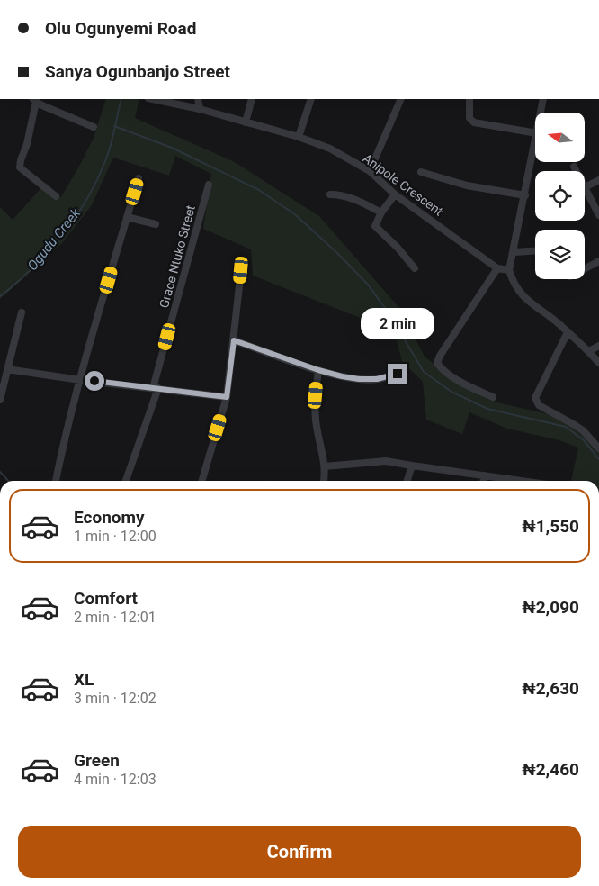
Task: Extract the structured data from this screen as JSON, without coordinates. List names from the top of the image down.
{
  "streets": {
    "street": ["Anipole Crescent", "Grace Ntuko Street"]
  },
  "water": ["Ogudu Creek"],
  "north": "left",
  "page": {
    "banner": ["Olu Ogunyemi Road", "Sanya Ogunbanjo Street"],
    "bubble": "2 min",
    "list": [
      {
        "name": "Economy",
        "note": "1 min · 12:00",
        "value": "₦1,550"
      },
      {
        "name": "Comfort",
        "note": "2 min · 12:01",
        "value": "₦2,090"
      },
      {
        "name": "XL",
        "note": "3 min · 12:02",
        "value": "₦2,630"
      },
      {
        "name": "Green",
        "note": "4 min · 12:03",
        "value": "₦2,460"
      }
    ],
    "buttons": "Confirm"
  }
}
